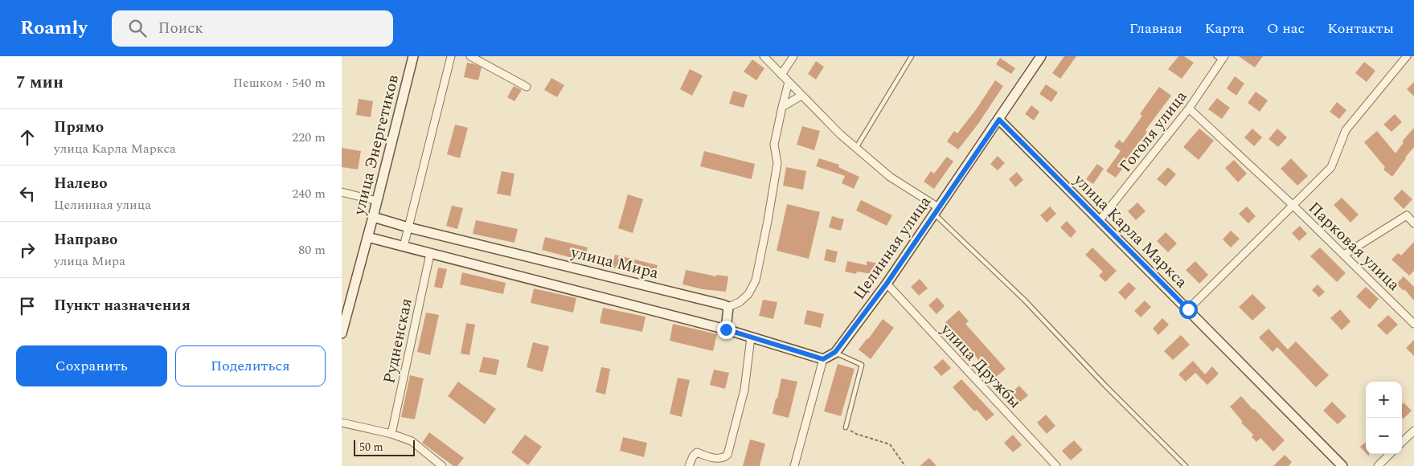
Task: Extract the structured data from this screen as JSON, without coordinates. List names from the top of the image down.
{
  "streets": {
    "street": [
      "Гоголя улица",
      "улица Энергетиков",
      "улица Карла Маркса",
      "Парковая улица",
      "Целинная улица",
      "улица Мира",
      "Рудненская",
      "улица Дружбы"
    ]
  },
  "crossings": [
    ["Гоголя улица", "улица Карла Маркса"],
    ["Гоголя улица", "Парковая улица"],
    ["улица Энергетиков", "улица Мира"],
    ["улица Карла Маркса", "Парковая улица"],
    ["улица Карла Маркса", "Целинная улица"],
    ["Целинная улица", "улица Дружбы"]
  ],
  "scale_bar": "50 m",
  "page": {
    "header": "Roamly",
    "search": "Поиск",
    "nav": [
      "Главная",
      "Карта",
      "О нас",
      "Контакты"
    ],
    "heading": ["7 мин", "Пешком · 540 m"],
    "list": [
      ["Прямо", "улица Карла Маркса", "220 m"],
      ["Налево", "Целинная улица", "240 m"],
      ["Направо", "улица Мира", "80 m"],
      "Пункт назначения"
    ],
    "buttons": ["Сохранить", "Поделиться"],
    "map_buttons": ["+", "−"],
    "scale": "50 m"
  }
}
